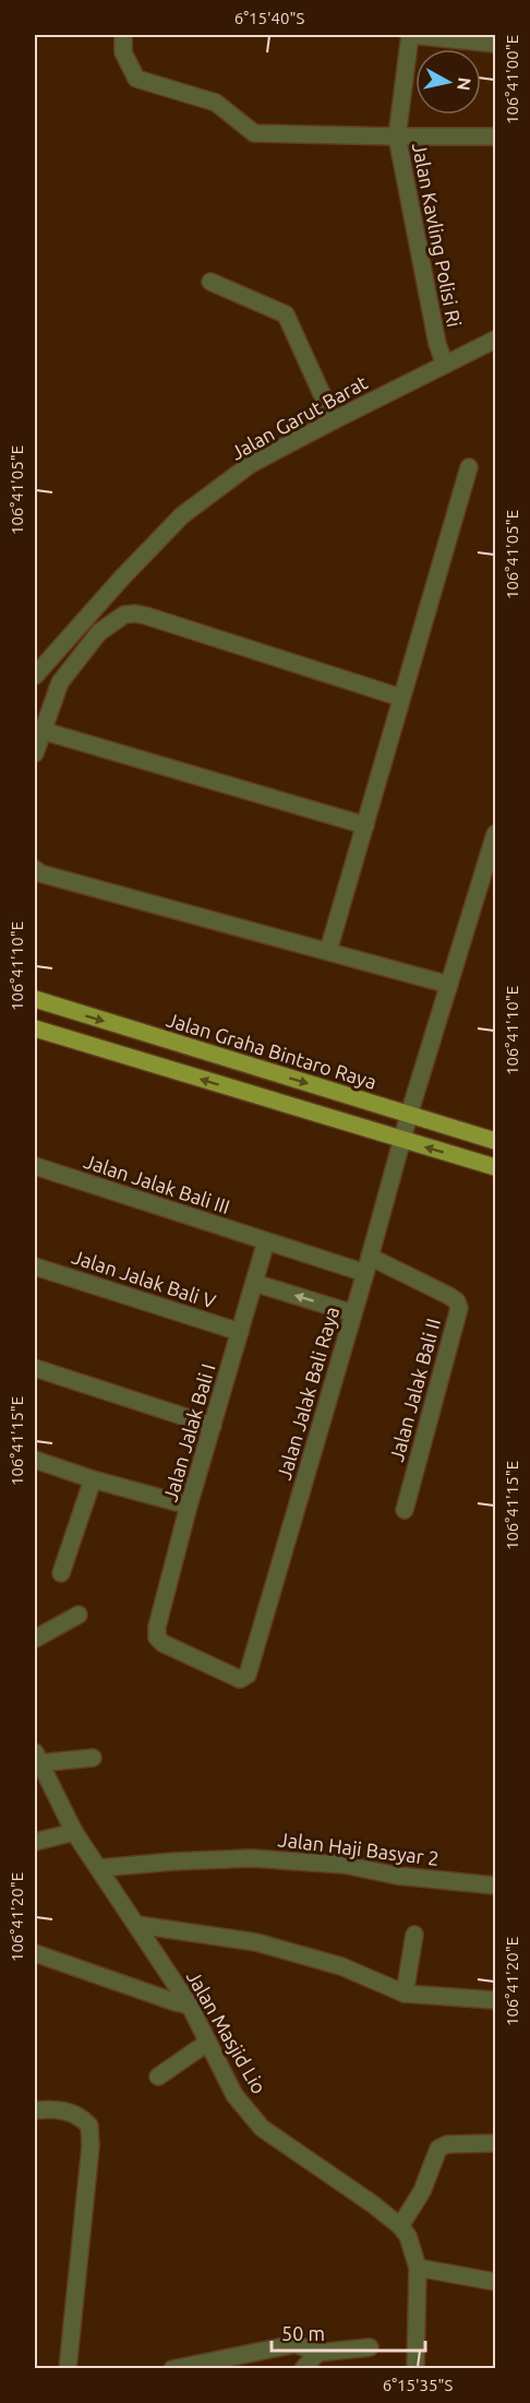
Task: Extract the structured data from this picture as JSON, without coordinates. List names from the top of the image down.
{
  "streets": {
    "main road": ["Jalan Graha Bintaro Raya"],
    "street": [
      "Jalan Kavling Polisi Ri",
      "Jalan Garut Barat",
      "Jalan Jalak Bali III",
      "Jalan Jalak Bali V",
      "Jalan Jalak Bali II",
      "Jalan Jalak Bali Raya",
      "Jalan Jalak Bali I",
      "Jalan Haji Basyar 2",
      "Jalan Masjid Lio"
    ]
  },
  "crossings": [
    ["Jalan Kavling Polisi Ri", "Jalan Garut Barat"],
    ["Jalan Graha Bintaro Raya", "Jalan Jalak Bali Raya"],
    ["Jalan Jalak Bali III", "Jalan Jalak Bali II"],
    ["Jalan Jalak Bali III", "Jalan Jalak Bali Raya"],
    ["Jalan Jalak Bali III", "Jalan Jalak Bali I"],
    ["Jalan Jalak Bali V", "Jalan Jalak Bali I"],
    ["Jalan Jalak Bali II", "Jalan Jalak Bali Raya"],
    ["Jalan Jalak Bali Raya", "Jalan Jalak Bali I"],
    ["Jalan Haji Basyar 2", "Jalan Masjid Lio"]
  ],
  "scale_bar": "50 m",
  "north": "right",
  "coordinates": [
    "6°15'40\"S",
    "106°41'00\"E",
    "106°41'05\"E",
    "106°41'10\"E",
    "106°41'15\"E",
    "106°41'20\"E",
    "6°15'35\"S"
  ]
}
